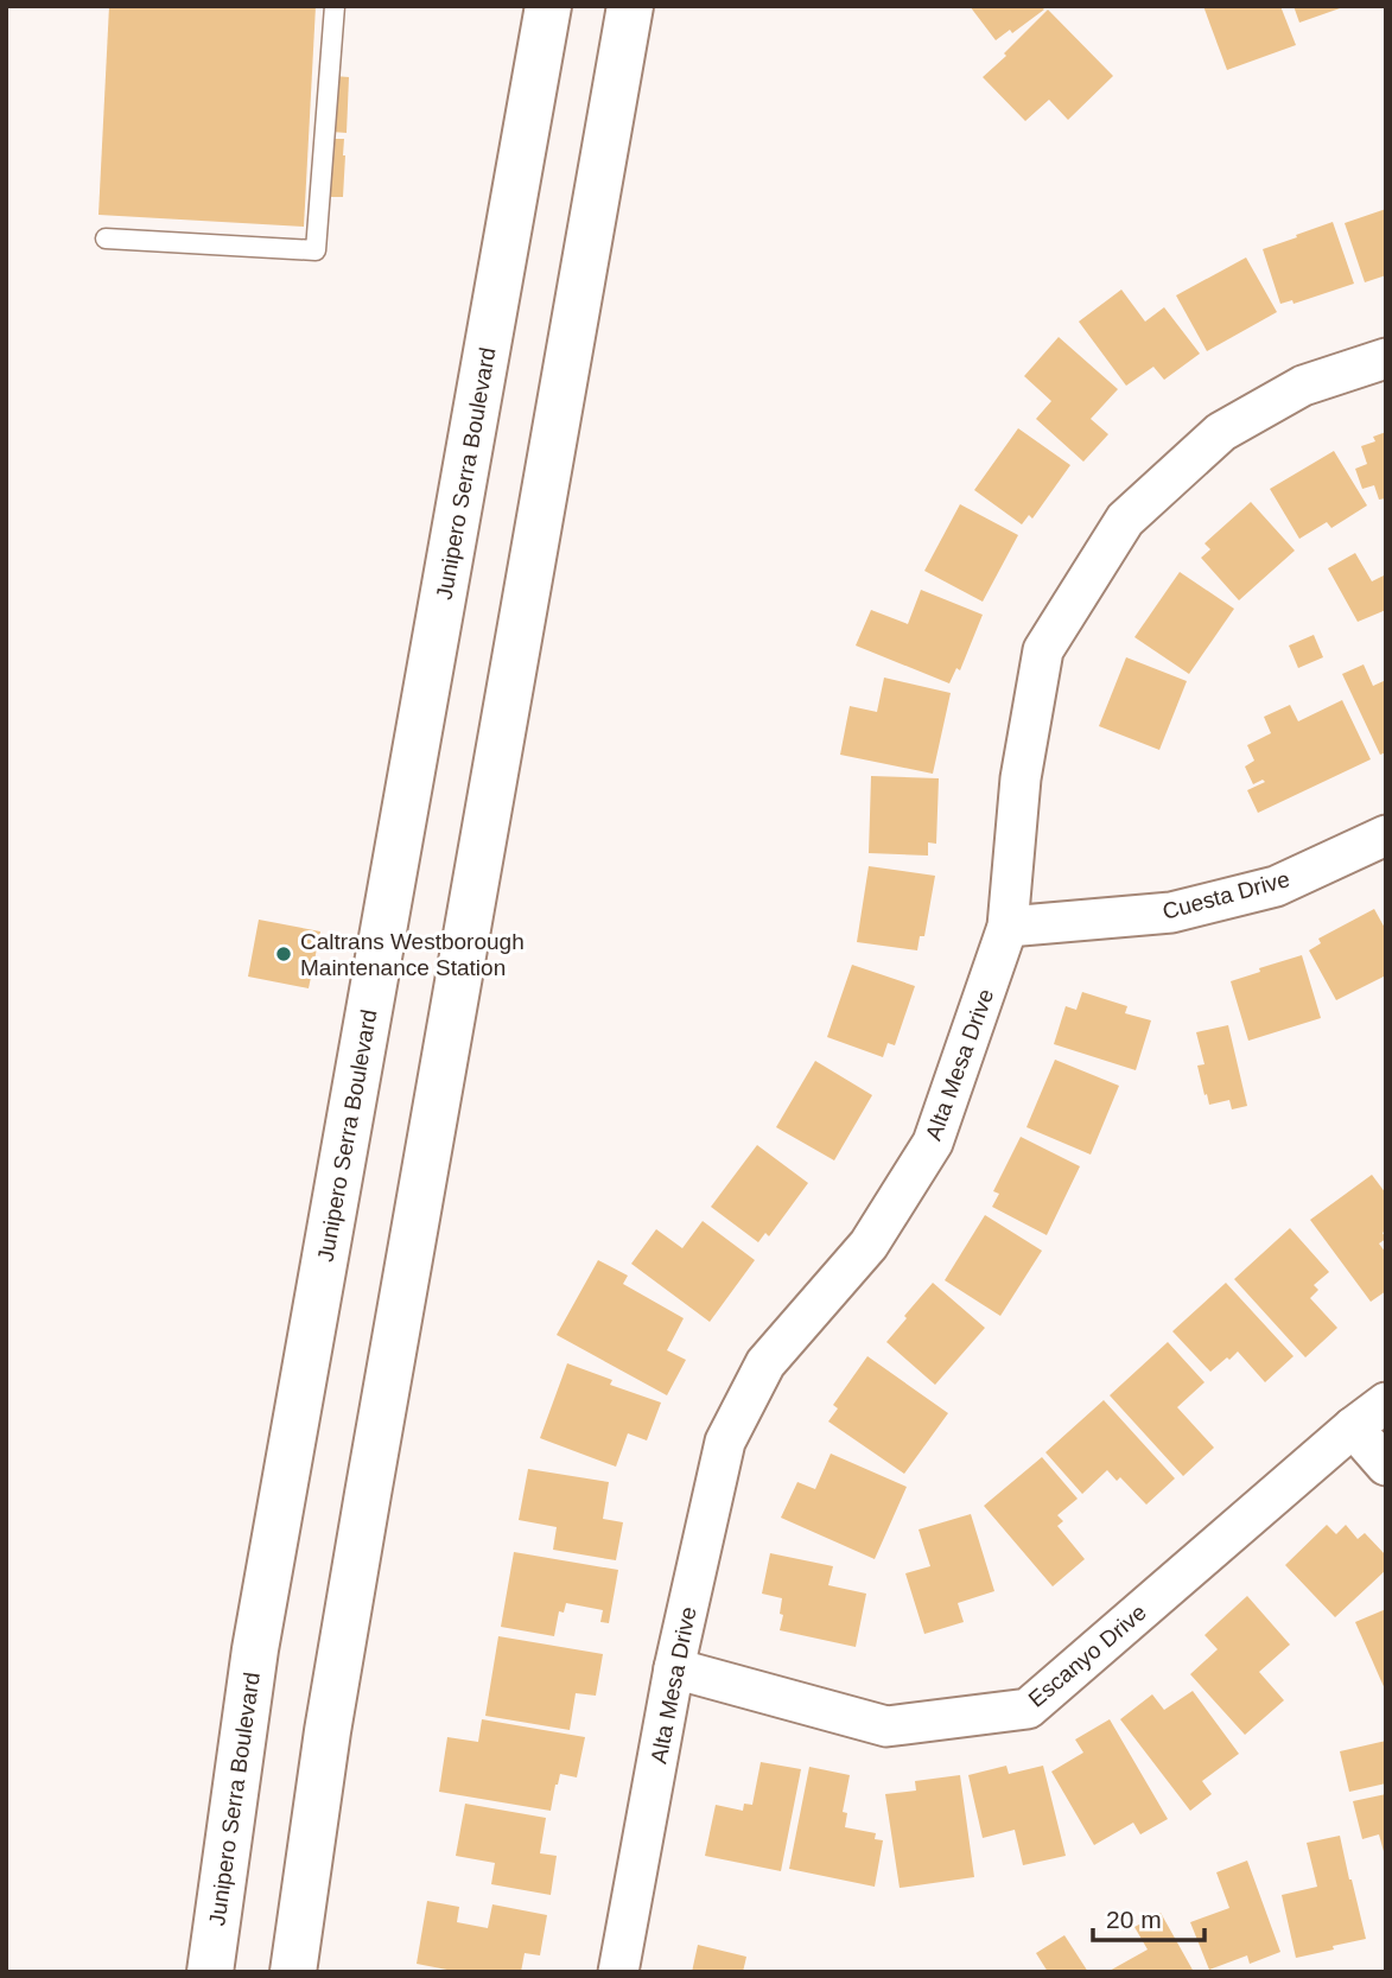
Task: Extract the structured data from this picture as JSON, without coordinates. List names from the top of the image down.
{
  "streets": {
    "main road": ["Junipero Serra Boulevard"],
    "street": ["Cuesta Drive", "Alta Mesa Drive", "Escanyo Drive"]
  },
  "crossings": [
    ["Cuesta Drive", "Alta Mesa Drive"],
    ["Alta Mesa Drive", "Escanyo Drive"]
  ],
  "places": ["Caltrans Westborough Maintenance Station"],
  "scale_bar": "20 m"
}
